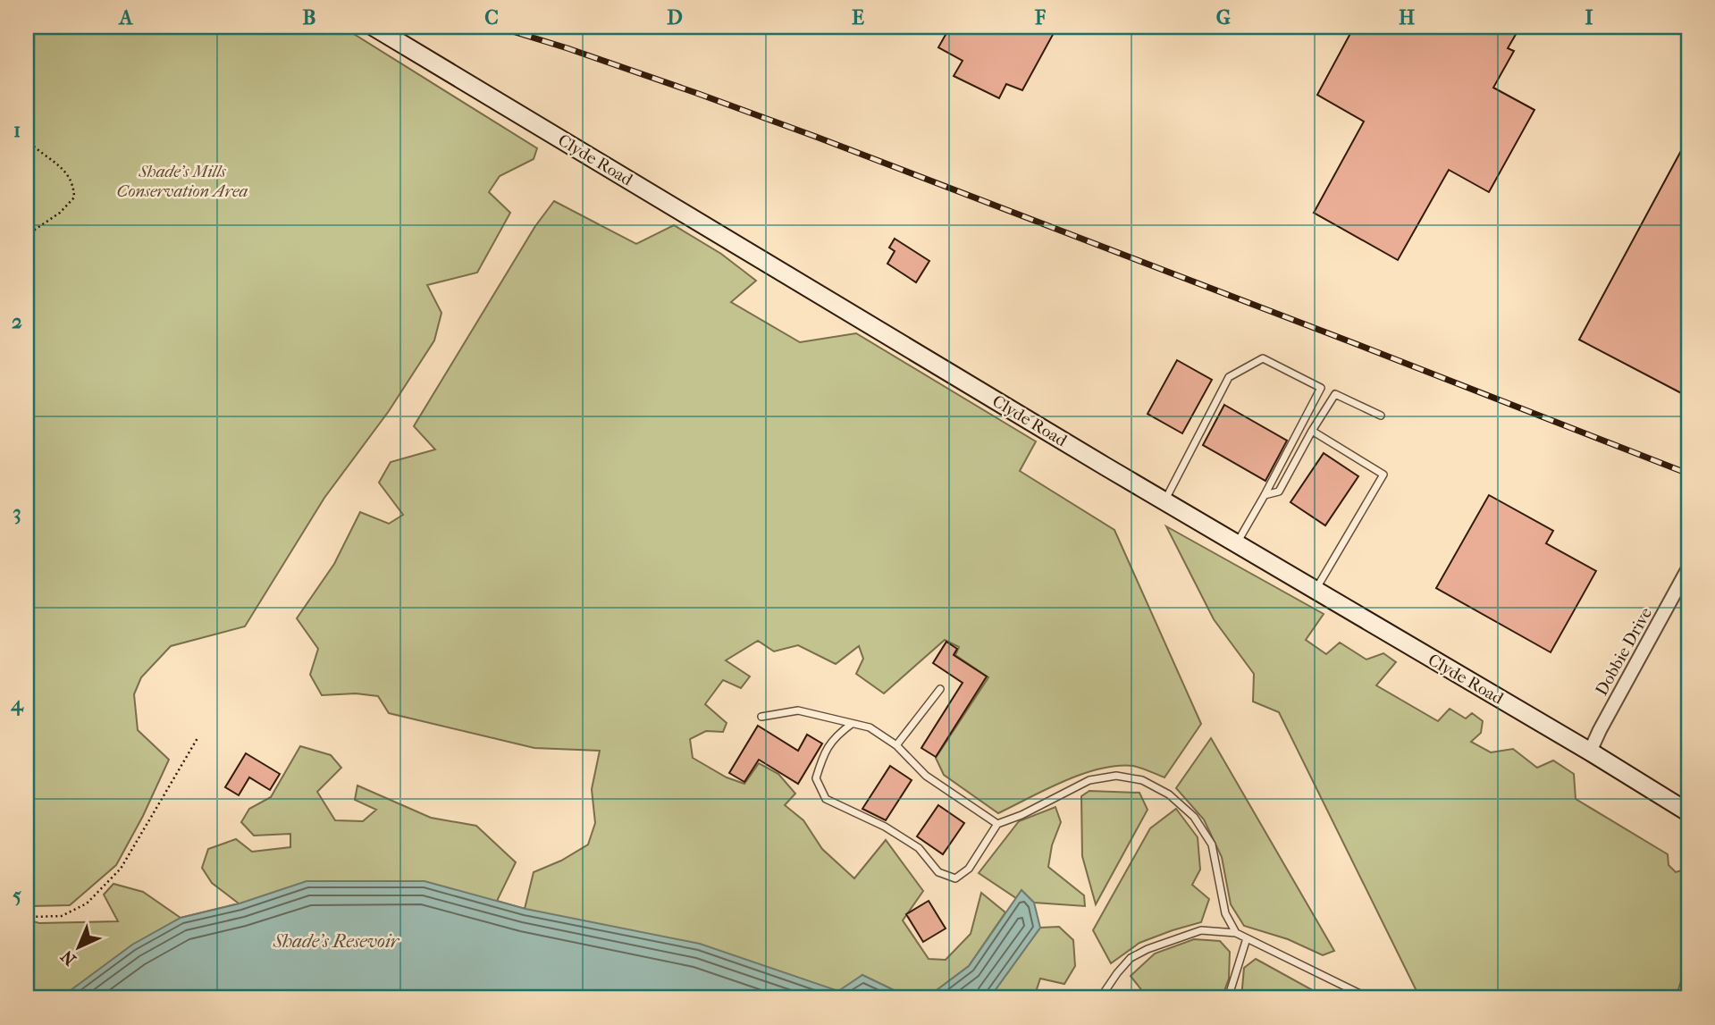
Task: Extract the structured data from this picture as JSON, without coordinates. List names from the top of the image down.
{
  "streets": {
    "main road": ["Clyde Road"],
    "street": ["Dobbie Drive"]
  },
  "crossings": [
    ["Clyde Road", "Dobbie Drive"]
  ],
  "water": ["Shade’s Resevoir"],
  "parks": ["Shade’s Mills Conservation Area"],
  "north": "bottom left",
  "grid": {
    "columns": [
      "A",
      "B",
      "C",
      "D",
      "E",
      "F",
      "G",
      "H",
      "I"
    ],
    "rows": [
      "1",
      "2",
      "3",
      "4",
      "5"
    ]
  }
}
